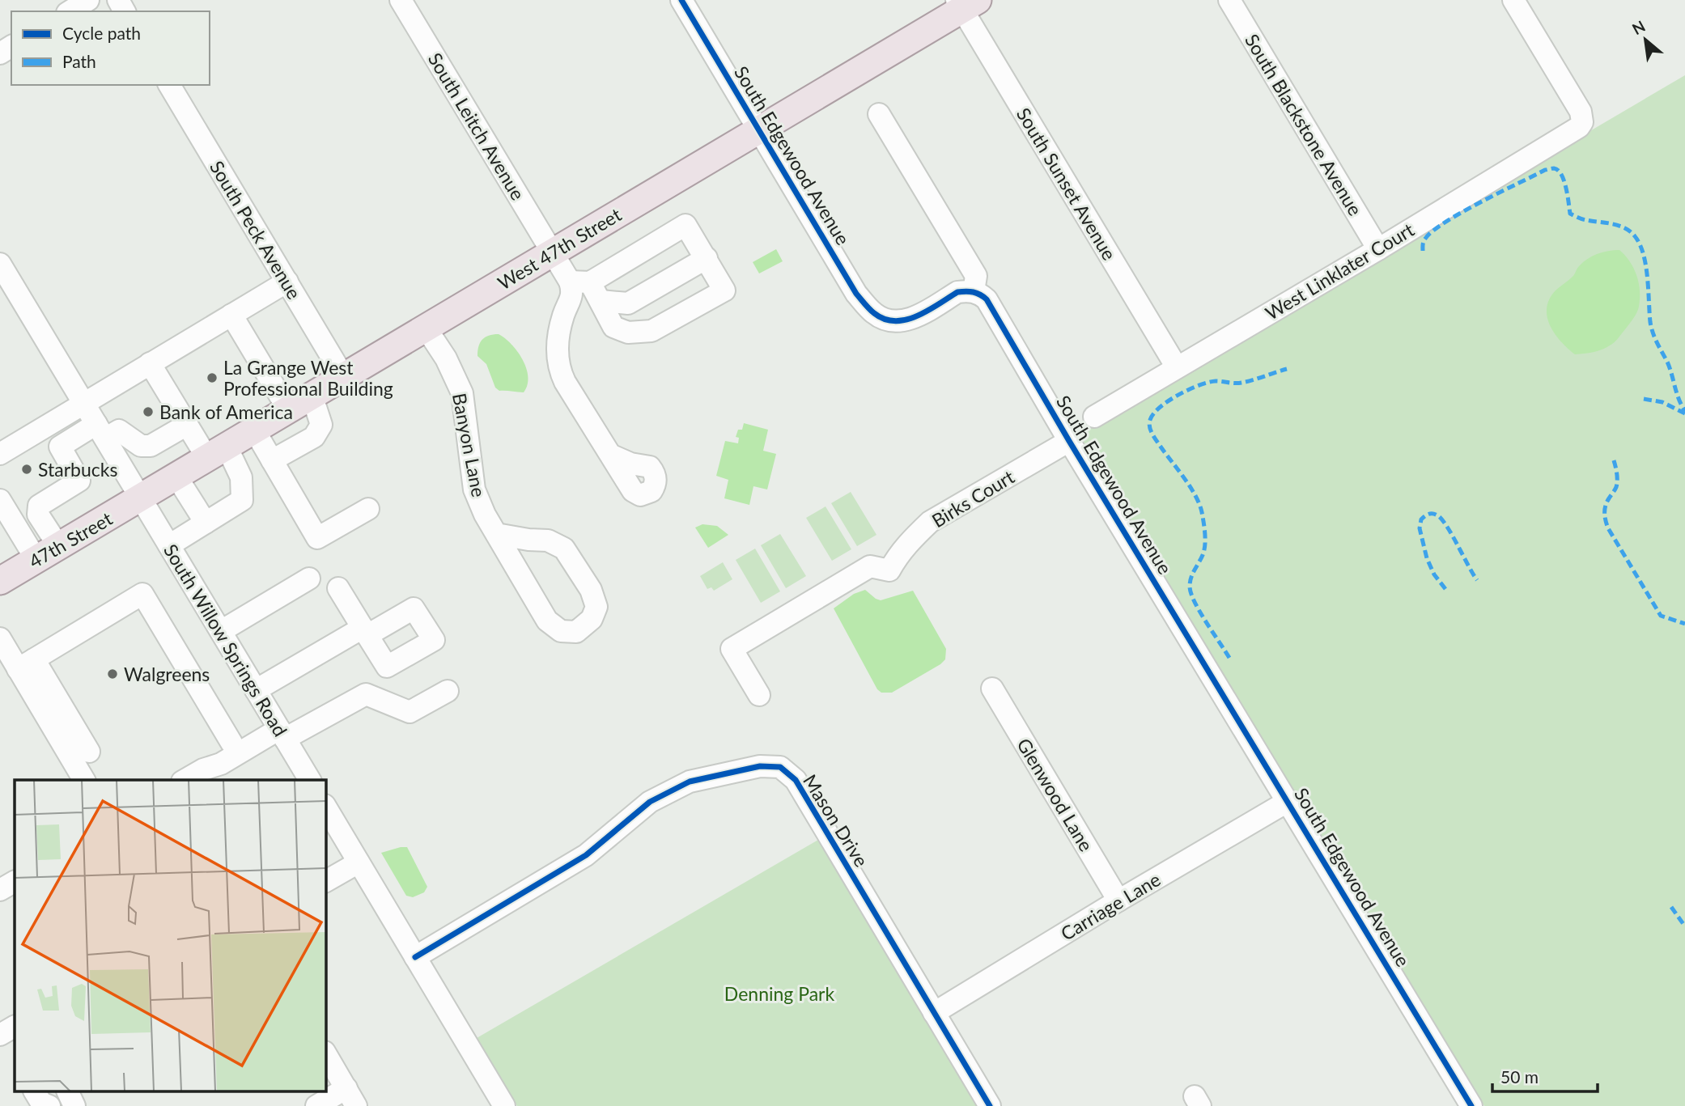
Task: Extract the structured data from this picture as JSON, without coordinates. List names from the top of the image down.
{
  "streets": {
    "main road": ["West 47th Street", "47th Street"],
    "street": [
      "South Blackstone Avenue",
      "South Leitch Avenue",
      "South Edgewood Avenue",
      "South Sunset Avenue",
      "South Peck Avenue",
      "West Linklater Court",
      "Banyon Lane",
      "Birks Court",
      "South Willow Springs Road",
      "Glenwood Lane",
      "Mason Drive",
      "Carriage Lane"
    ]
  },
  "crossings": [
    ["South Blackstone Avenue", "West Linklater Court"],
    ["South Leitch Avenue", "West 47th Street"],
    ["South Edgewood Avenue", "West 47th Street"],
    ["South Edgewood Avenue", "Birks Court"],
    ["South Edgewood Avenue", "Carriage Lane"],
    ["South Sunset Avenue", "West 47th Street"],
    ["South Sunset Avenue", "West Linklater Court"],
    ["South Peck Avenue", "West 47th Street"],
    ["West 47th Street", "Banyon Lane"],
    ["West 47th Street", "47th Street"],
    ["West 47th Street", "South Willow Springs Road"],
    ["47th Street", "South Willow Springs Road"],
    ["Glenwood Lane", "Carriage Lane"],
    ["Mason Drive", "Carriage Lane"]
  ],
  "parks": ["Denning Park"],
  "places": [
    "La Grange West Professional Building",
    "Bank of America",
    "Starbucks",
    "Walgreens"
  ],
  "legend": ["Cycle path", "Path"],
  "scale_bar": "50 m",
  "north": "top left"
}
